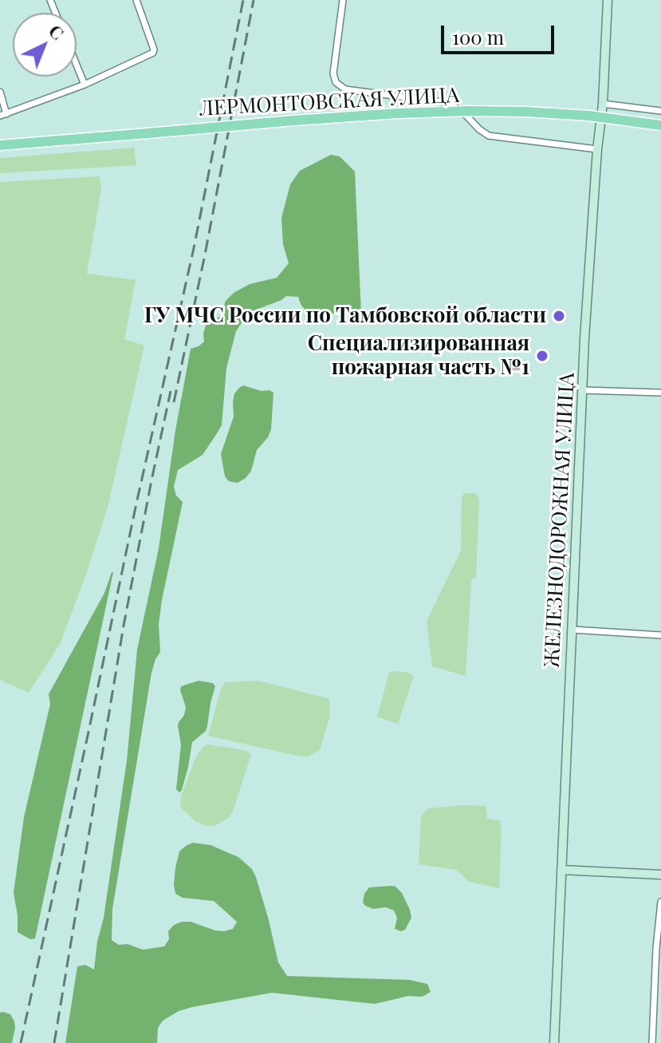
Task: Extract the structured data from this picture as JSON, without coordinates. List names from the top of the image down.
{
  "streets": {
    "main road": ["ЛЕРМОНТОВСКАЯ УЛИЦА"],
    "street": ["ЖЕЛЕЗНОДОРОЖНАЯ УЛИЦА"]
  },
  "places": ["ГУ МЧС России по Тамбовской области", "Специализированная пожарная часть №1"],
  "scale_bar": "100 m",
  "north": "top right"
}
